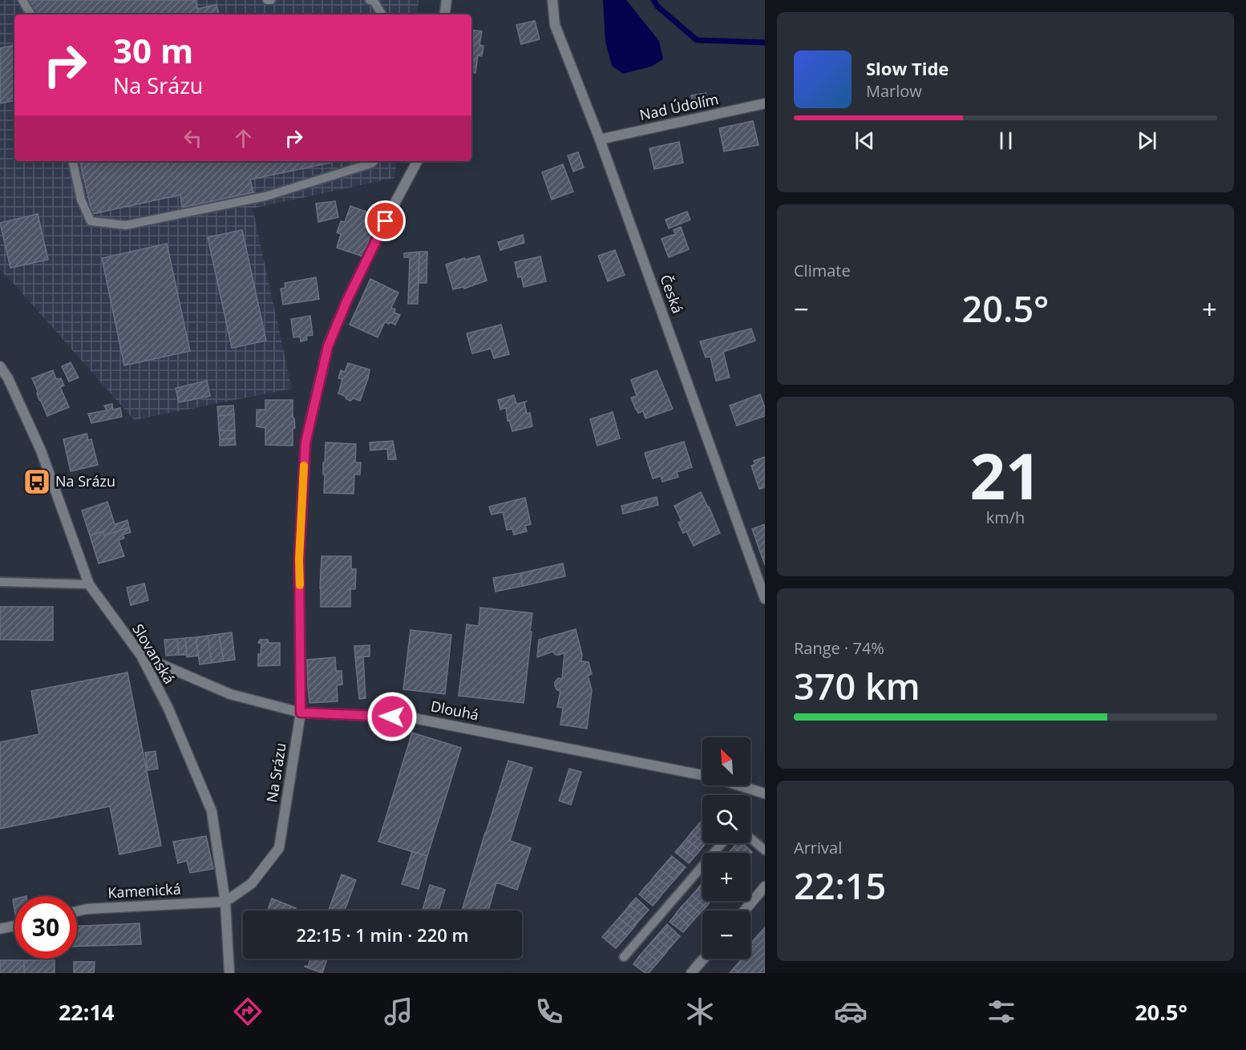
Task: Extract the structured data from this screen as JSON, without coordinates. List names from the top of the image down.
{
  "streets": {
    "street": [
      "Nad Údolím",
      "Česká",
      "Slovanská",
      "Dlouhá",
      "Na Srázu",
      "Kamenická"
    ]
  },
  "crossings": [
    ["Nad Údolím", "Česká"],
    ["Slovanská", "Dlouhá"],
    ["Slovanská", "Na Srázu"],
    ["Slovanská", "Kamenická"],
    ["Dlouhá", "Na Srázu"],
    ["Na Srázu", "Kamenická"]
  ],
  "places": {
    "bus stop": ["Na Srázu"]
  },
  "north": "top left",
  "page": {
    "turn": ["30 m", "Na Srázu"],
    "song": ["Slow Tide", "Marlow"],
    "tile": [
      "Climate",
      ["21", "km/h"],
      ["Range · 74%", "370 km"],
      ["Arrival", "22:15"]
    ],
    "heat": ["−", "20.5°", "+"],
    "map_buttons": ["+", "−"],
    "limit": "30",
    "trip": "22:15 · 1 min · 220 m",
    "tabs": ["22:14", "20.5°"]
  }
}
